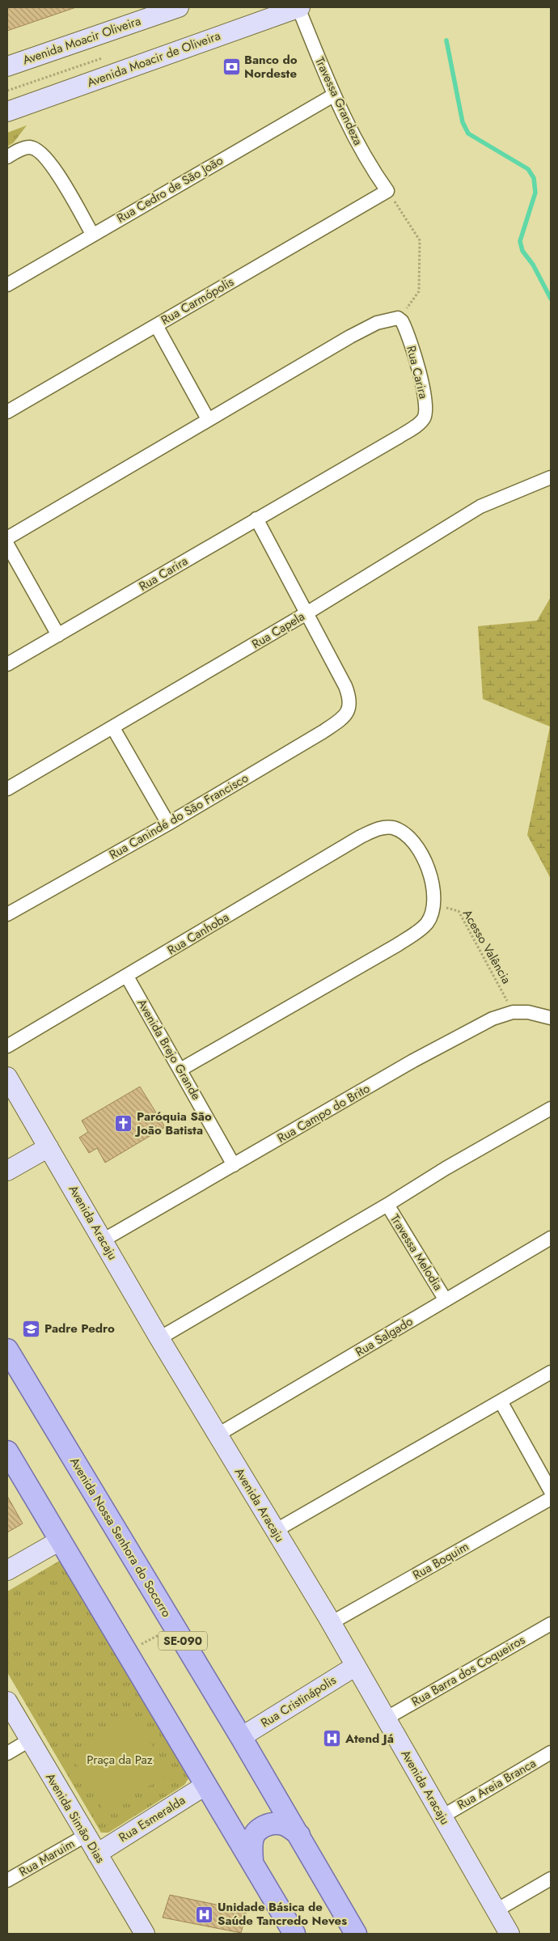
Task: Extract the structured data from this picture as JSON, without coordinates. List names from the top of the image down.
{
  "streets": {
    "main road": ["Avenida Nossa Senhora do Socorro", "SE-090"],
    "street": [
      "Avenida Moacir Oliveira",
      "Avenida Moacir de Oliveira",
      "Travessa Grandeza",
      "Rua Cedro de São João",
      "Rua Carmópolis",
      "Rua Carira",
      "Rua Capela",
      "Rua Canindé do São Francisco",
      "Rua Canhoba",
      "Avenida Brejo Grande",
      "Rua Campo do Brito",
      "Avenida Aracaju",
      "Travessa Melodia",
      "Rua Salgado",
      "Rua Boquim",
      "Rua Barra dos Coqueiros",
      "Rua Cristinápolis",
      "Rua Areia Branca",
      "Avenida Simão Dias",
      "Rua Esmeralda",
      "Rua Maruim"
    ],
    "path": ["Acesso Valência"]
  },
  "crossings": [
    ["Avenida Moacir de Oliveira", "Travessa Grandeza"],
    ["Travessa Grandeza", "Rua Cedro de São João"],
    ["Travessa Grandeza", "Rua Carmópolis"],
    ["Rua Capela", "Rua Canindé do São Francisco"],
    ["Rua Canhoba", "Acesso Valência"],
    ["Rua Canhoba", "Avenida Brejo Grande"],
    ["Acesso Valência", "Rua Campo do Brito"],
    ["Avenida Brejo Grande", "Rua Campo do Brito"],
    ["Rua Campo do Brito", "Avenida Aracaju"],
    ["Avenida Aracaju", "Rua Salgado"],
    ["Avenida Aracaju", "Rua Boquim"],
    ["Avenida Aracaju", "Rua Barra dos Coqueiros"],
    ["Avenida Aracaju", "Rua Cristinápolis"],
    ["Avenida Aracaju", "Rua Areia Branca"],
    ["Travessa Melodia", "Rua Salgado"],
    ["Avenida Nossa Senhora do Socorro", "Rua Cristinápolis"],
    ["Avenida Simão Dias", "Rua Esmeralda"],
    ["Avenida Simão Dias", "Rua Maruim"]
  ],
  "parks": ["Praça da Paz"],
  "places": {
    "bank": ["Banco do Nordeste"],
    "church": ["Paróquia São João Batista"],
    "school or university": ["Padre Pedro"],
    "hospital": ["Atend Já", "Unidade Básica de Saúde Tancredo Neves"]
  }
}
